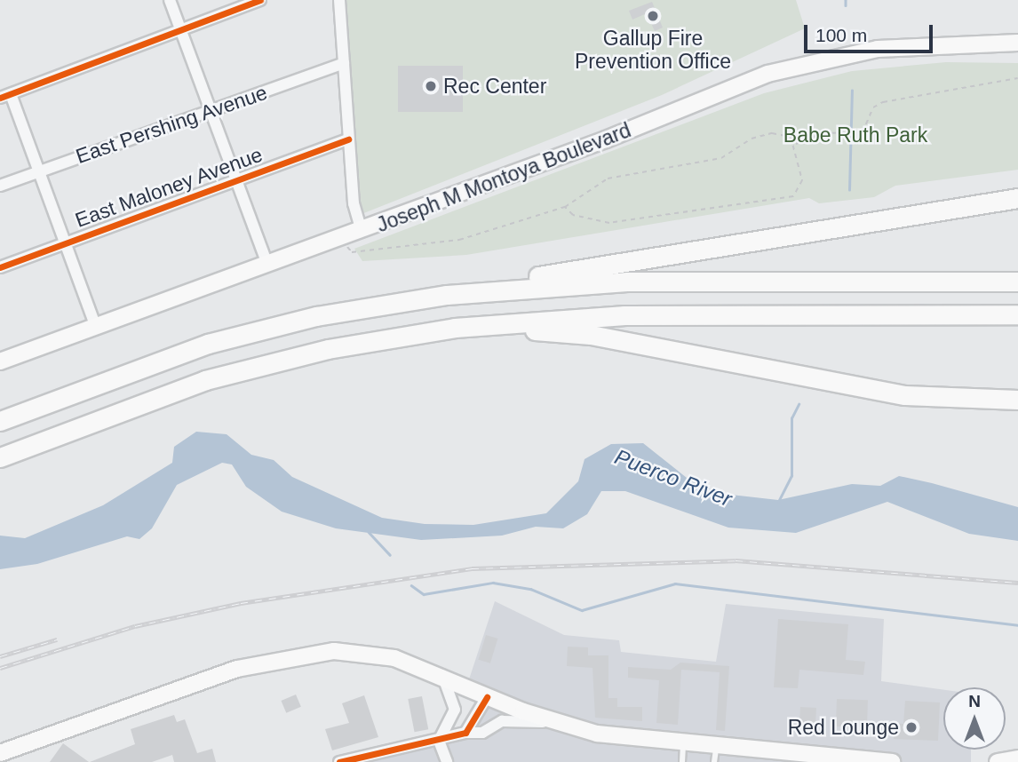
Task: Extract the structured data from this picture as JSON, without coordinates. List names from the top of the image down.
{
  "streets": {
    "main road": ["Joseph M Montoya Boulevard"],
    "street": ["East Pershing Avenue", "East Maloney Avenue"]
  },
  "water": ["Puerco River"],
  "parks": ["Babe Ruth Park"],
  "places": ["Gallup Fire Prevention Office", "Rec Center", "Red Lounge"],
  "scale_bar": "100 m",
  "north": "top"
}
